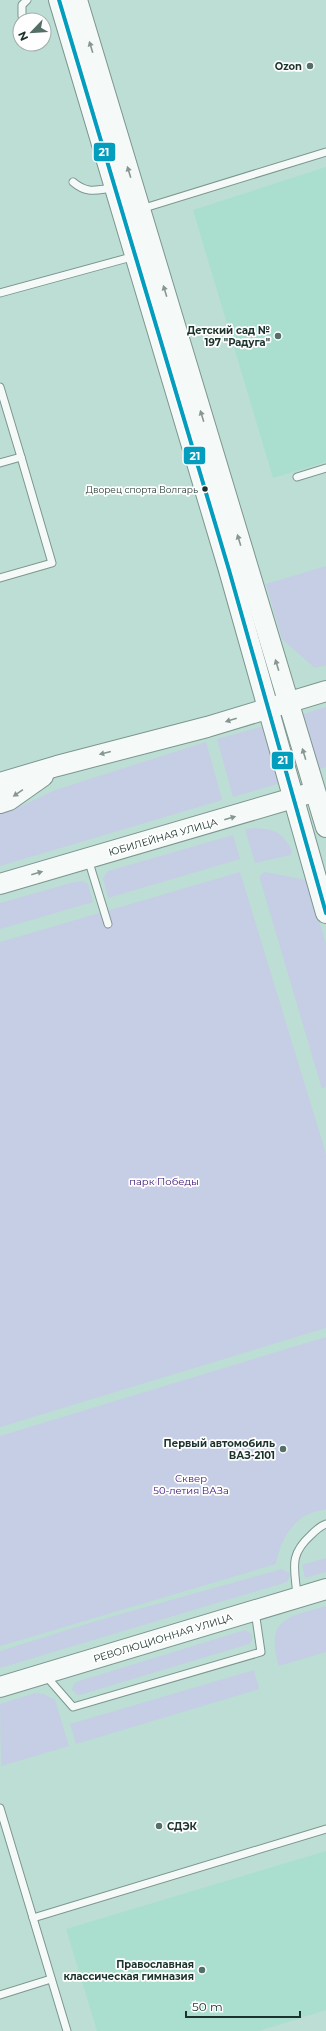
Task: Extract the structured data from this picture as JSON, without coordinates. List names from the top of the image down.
{
  "streets": {
    "main road": ["ЮБИЛЕЙНАЯ УЛИЦА", "РЕВОЛЮЦИОННАЯ УЛИЦА"]
  },
  "parks": ["парк Победы", "Сквер 50-летия ВАЗа"],
  "places": [
    "Ozon",
    "Детский сад № 197 \"Радуга\"",
    "Дворец спорта Волгарь",
    "Первый автомобиль ВАЗ-2101",
    "СДЭК",
    "Православная классическая гимназия"
  ],
  "lines": ["transit line 21"],
  "scale_bar": "50 m",
  "north": "bottom left"
}
